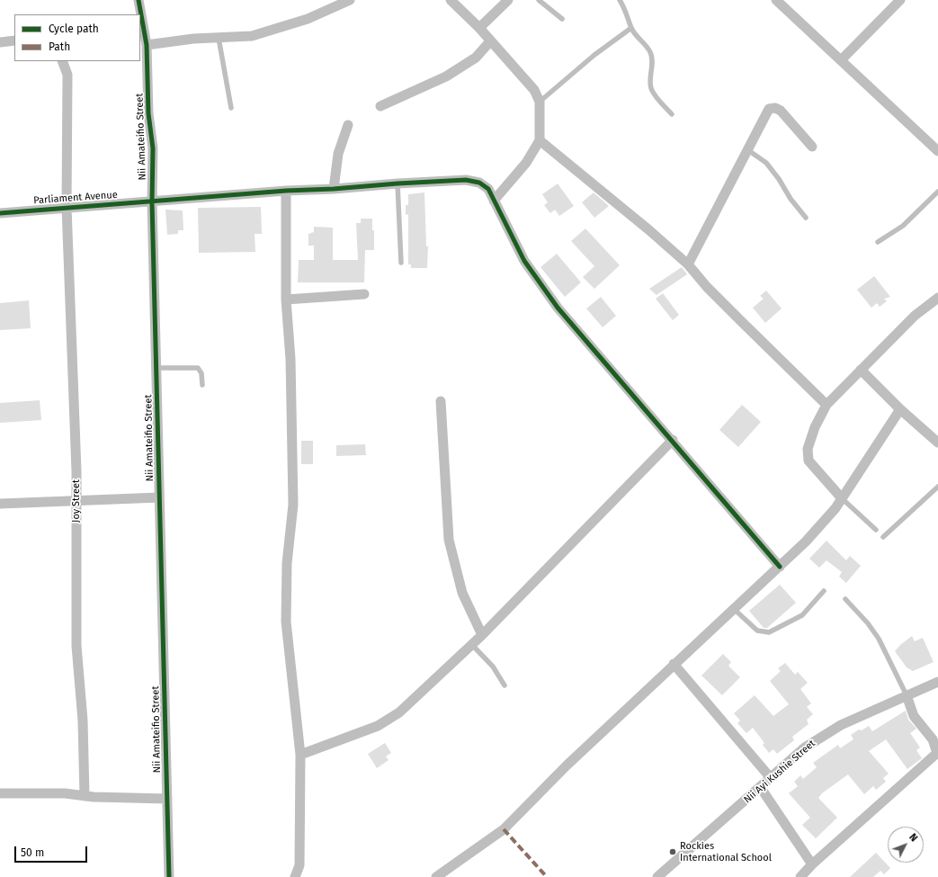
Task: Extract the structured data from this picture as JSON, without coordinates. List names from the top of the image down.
{
  "streets": {
    "street": [
      "Nii Amateifio Street",
      "Parliament Avenue",
      "Joy Street",
      "Nii Ayi Kushie Street"
    ]
  },
  "crossings": [
    ["Nii Amateifio Street", "Parliament Avenue"],
    ["Parliament Avenue", "Joy Street"]
  ],
  "places": ["Rockies International School"],
  "legend": ["Cycle path", "Path"],
  "scale_bar": "50 m",
  "north": "top right"
}
